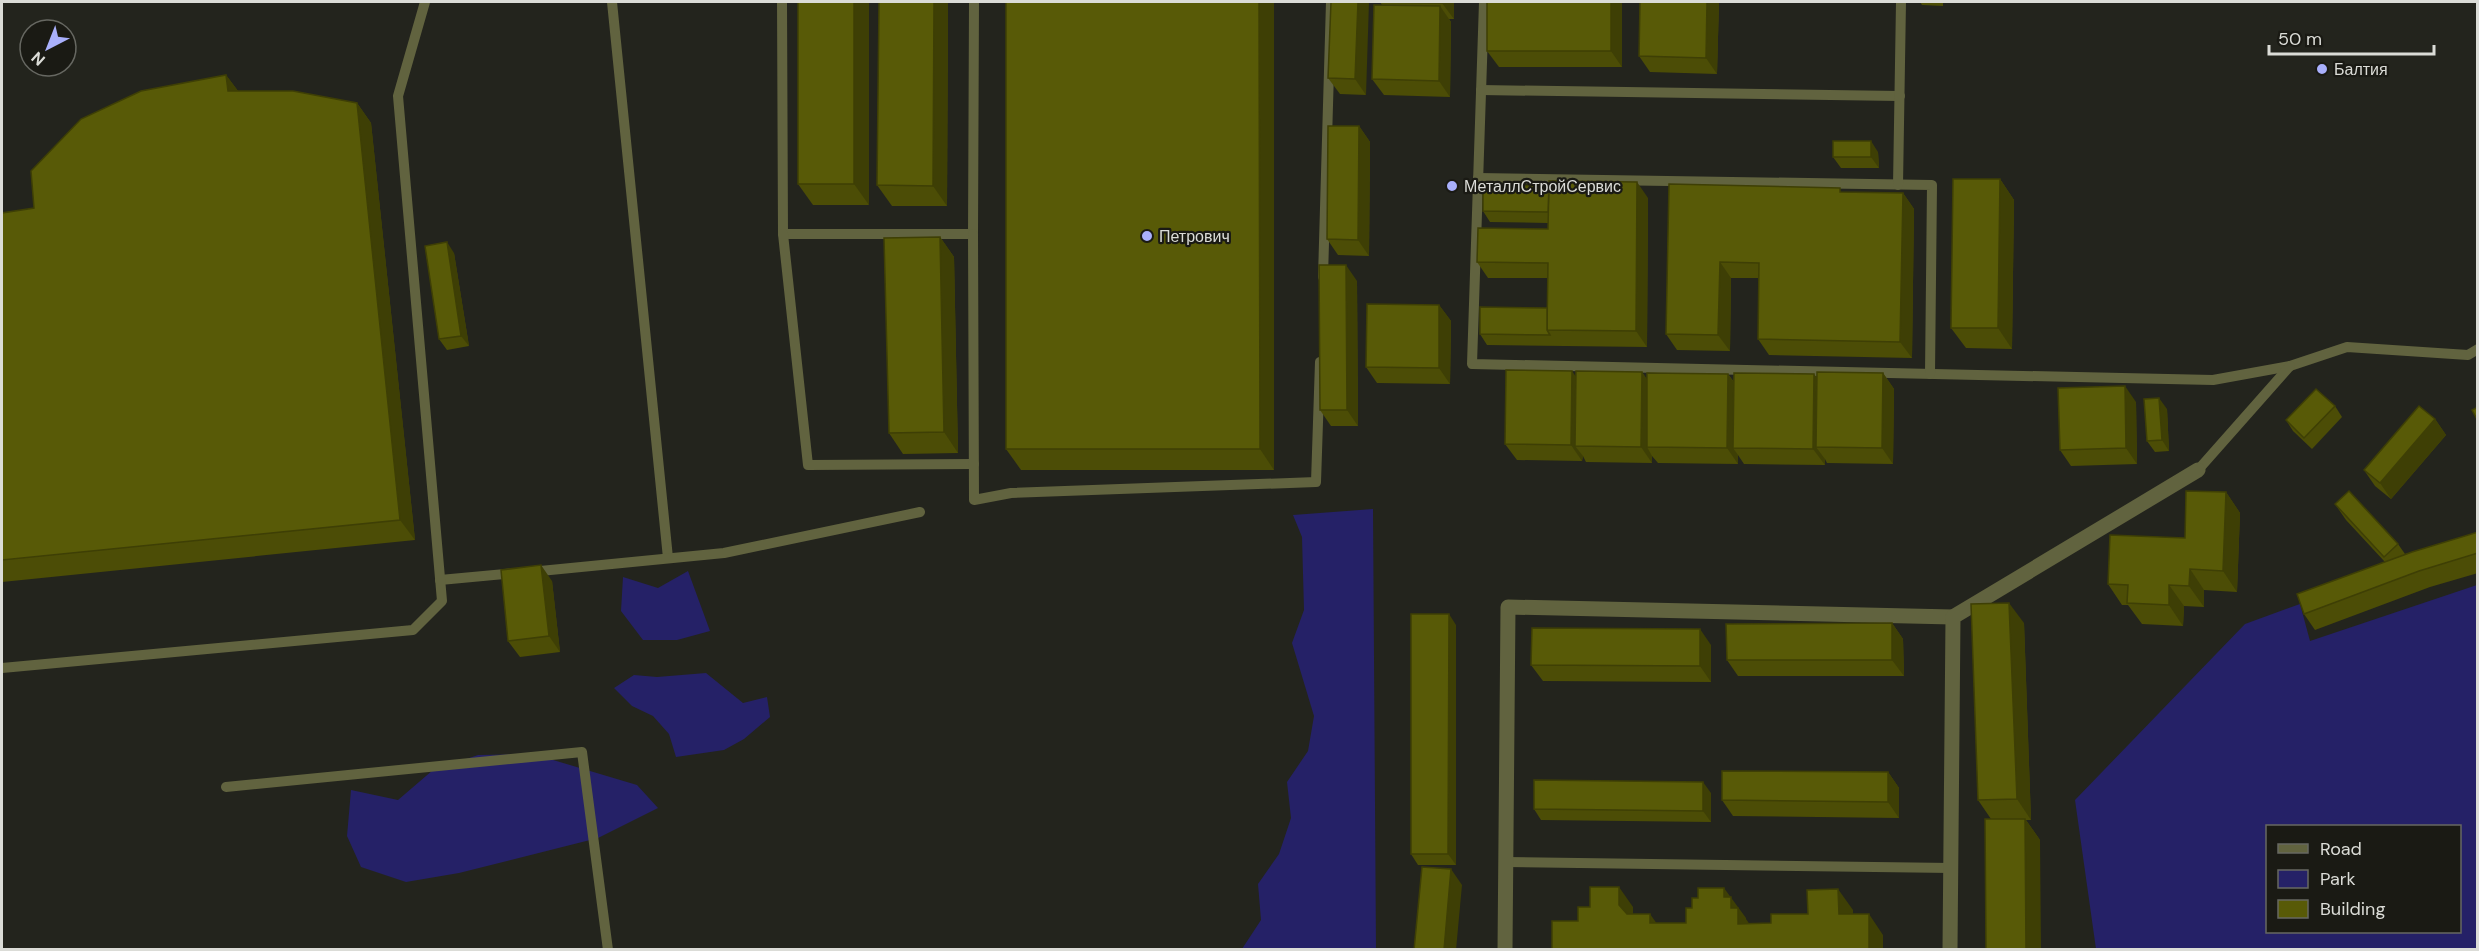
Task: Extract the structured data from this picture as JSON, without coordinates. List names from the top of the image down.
{
  "places": ["Балтия", "МеталлСтройСервис", "Петрович"],
  "legend": ["Road", "Park", "Building"],
  "scale_bar": "50 m",
  "north": "bottom left"
}
